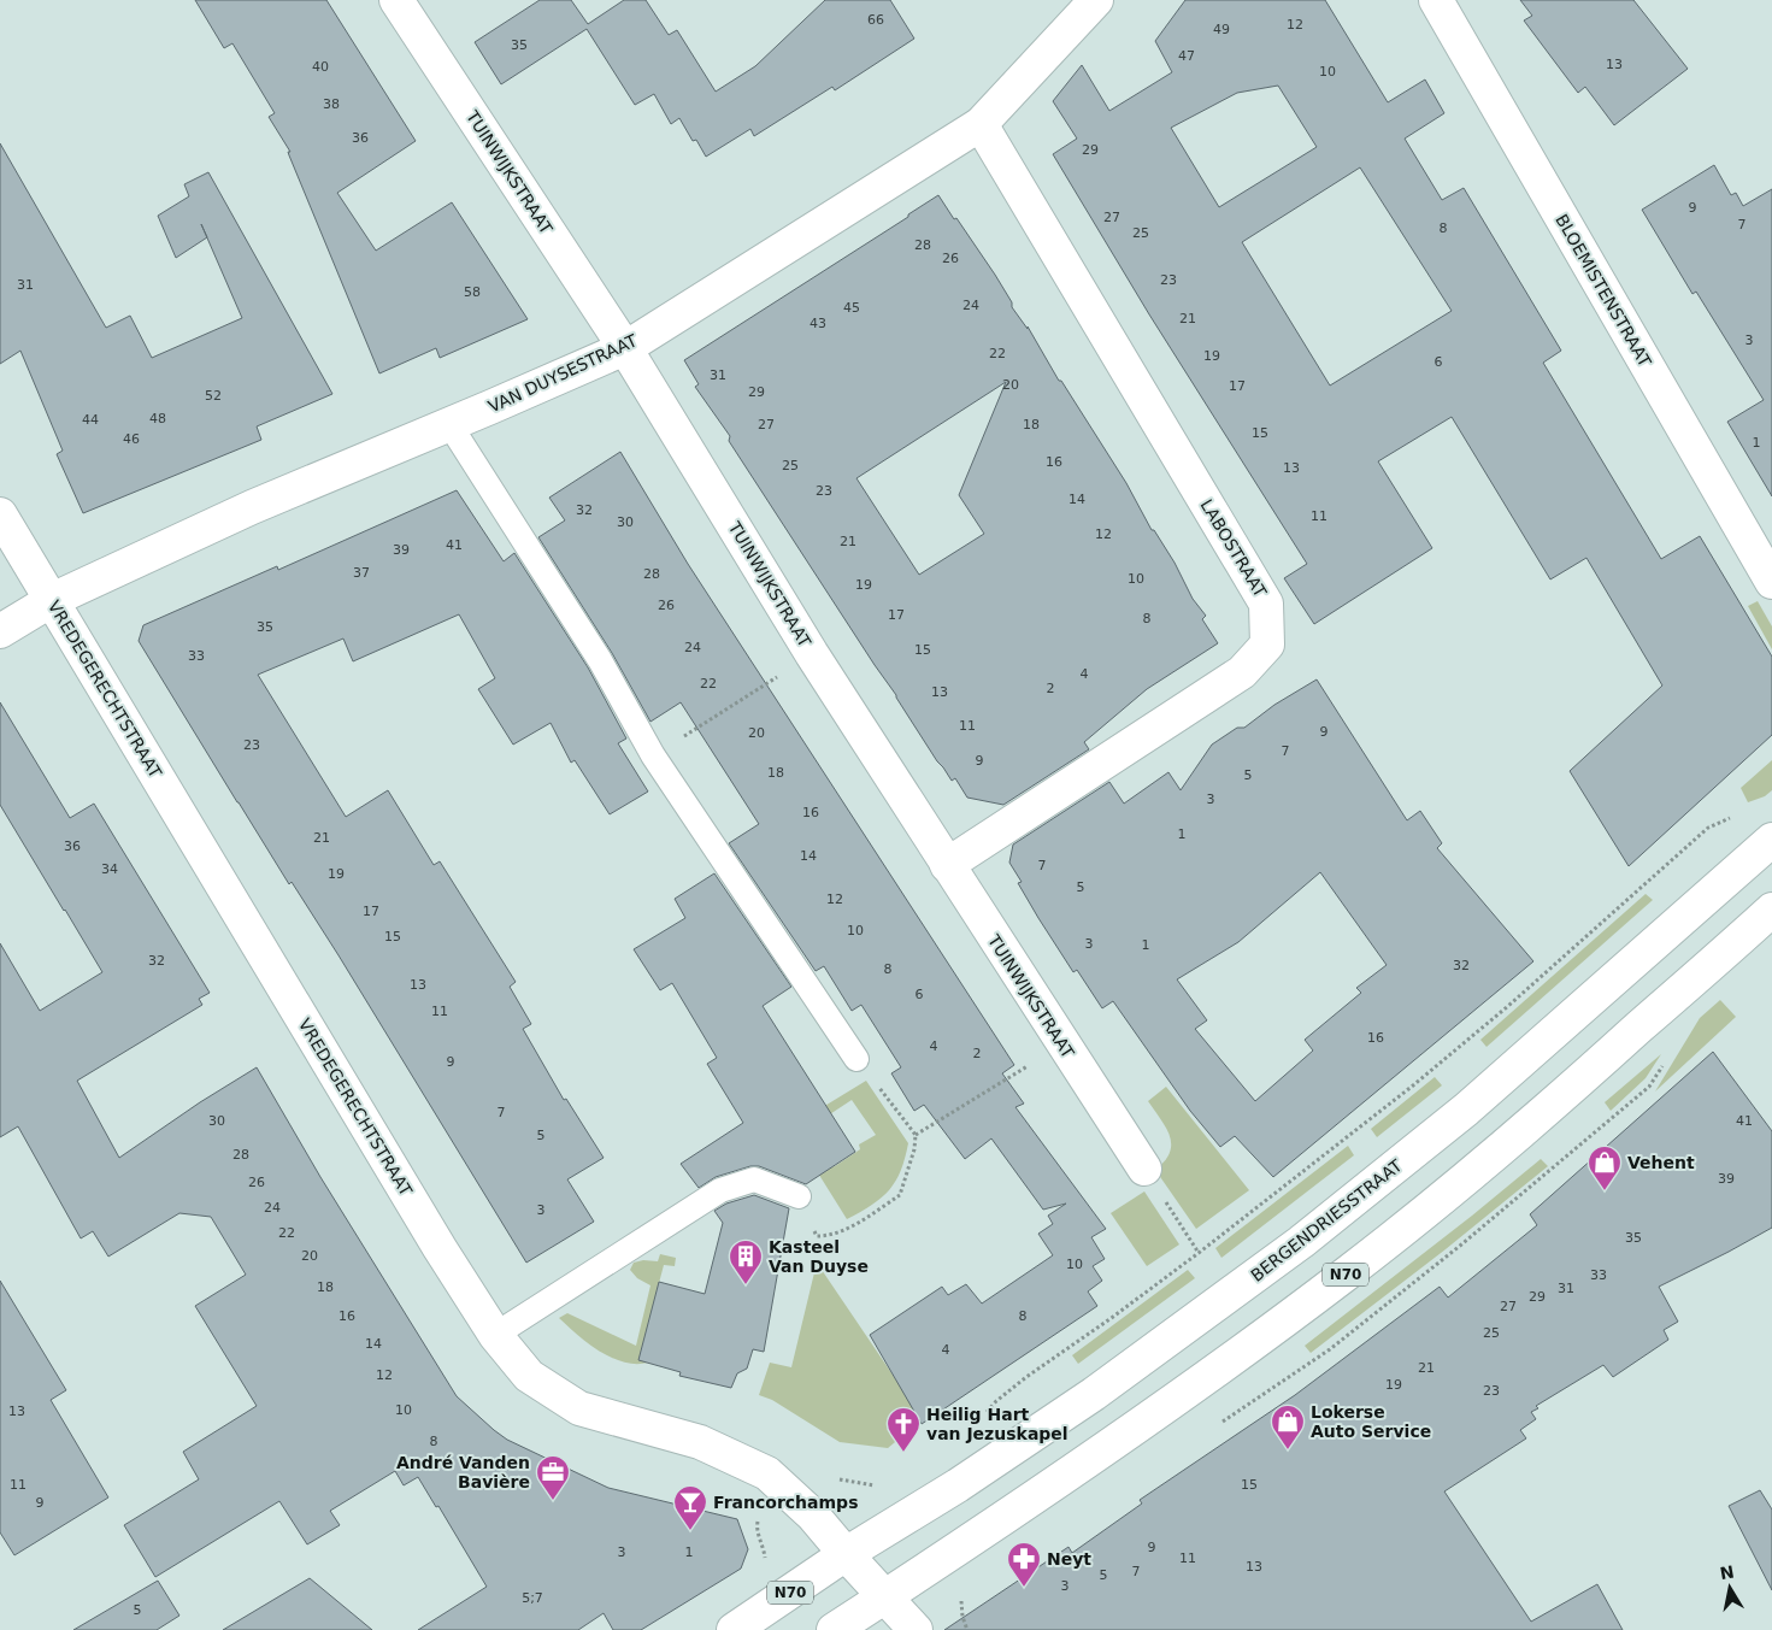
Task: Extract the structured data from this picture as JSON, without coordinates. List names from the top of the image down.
{
  "streets": {
    "street": [
      "TUINWIJKSTRAAT",
      "BLOEMISTENSTRAAT",
      "VAN DUYSESTRAAT",
      "LABOSTRAAT",
      "VREDEGERECHTSTRAAT",
      "BERGENDRIESSTRAAT",
      "N70"
    ]
  },
  "crossings": [
    ["TUINWIJKSTRAAT", "VAN DUYSESTRAAT"],
    ["TUINWIJKSTRAAT", "LABOSTRAAT"],
    ["VAN DUYSESTRAAT", "LABOSTRAAT"],
    ["VAN DUYSESTRAAT", "VREDEGERECHTSTRAAT"],
    ["VREDEGERECHTSTRAAT", "BERGENDRIESSTRAAT"],
    ["VREDEGERECHTSTRAAT", "N70"],
    ["BERGENDRIESSTRAAT", "N70"]
  ],
  "places": {
    "shop": ["Vehent", "Lokerse Auto Service"],
    "building": ["Kasteel Van Duyse"],
    "church": ["Heilig Hart van Jezuskapel"],
    "office": ["André Vanden Bavière"],
    "bar": ["Francorchamps"],
    "pharmacy": ["Neyt"]
  },
  "house_numbers": [
    "66",
    "12",
    "49",
    "35",
    "47",
    "13",
    "40",
    "10",
    "38",
    "36",
    "29",
    "9",
    "27",
    "7",
    "8",
    "25",
    "28",
    "26",
    "23",
    "31",
    "58",
    "24",
    "45",
    "21",
    "43",
    "3",
    "22",
    "19",
    "6",
    "31",
    "20",
    "17",
    "29",
    "52",
    "48",
    "44",
    "27",
    "18",
    "15",
    "46",
    "1",
    "16",
    "25",
    "13",
    "23",
    "14",
    "32",
    "11",
    "30",
    "12",
    "21",
    "41",
    "39",
    "37",
    "28",
    "10",
    "19",
    "26",
    "17",
    "8",
    "35",
    "24",
    "15",
    "33",
    "4",
    "22",
    "2",
    "13",
    "11",
    "9",
    "20",
    "23",
    "7",
    "9",
    "18",
    "5",
    "3",
    "16",
    "1",
    "21",
    "36",
    "14",
    "7",
    "34",
    "19",
    "5",
    "12",
    "17",
    "10",
    "15",
    "3",
    "1",
    "32",
    "32",
    "8",
    "13",
    "6",
    "11",
    "16",
    "4",
    "2",
    "9",
    "7",
    "30",
    "41",
    "5",
    "28",
    "39",
    "26",
    "24",
    "3",
    "22",
    "35",
    "20",
    "10",
    "33",
    "18",
    "31",
    "29",
    "27",
    "16",
    "8",
    "25",
    "14",
    "4",
    "21",
    "12",
    "19",
    "23",
    "10",
    "13",
    "8",
    "11",
    "15",
    "9",
    "9",
    "3",
    "1",
    "11",
    "13",
    "7",
    "5",
    "3",
    "5;7",
    "5"
  ],
  "north": "top"
}
